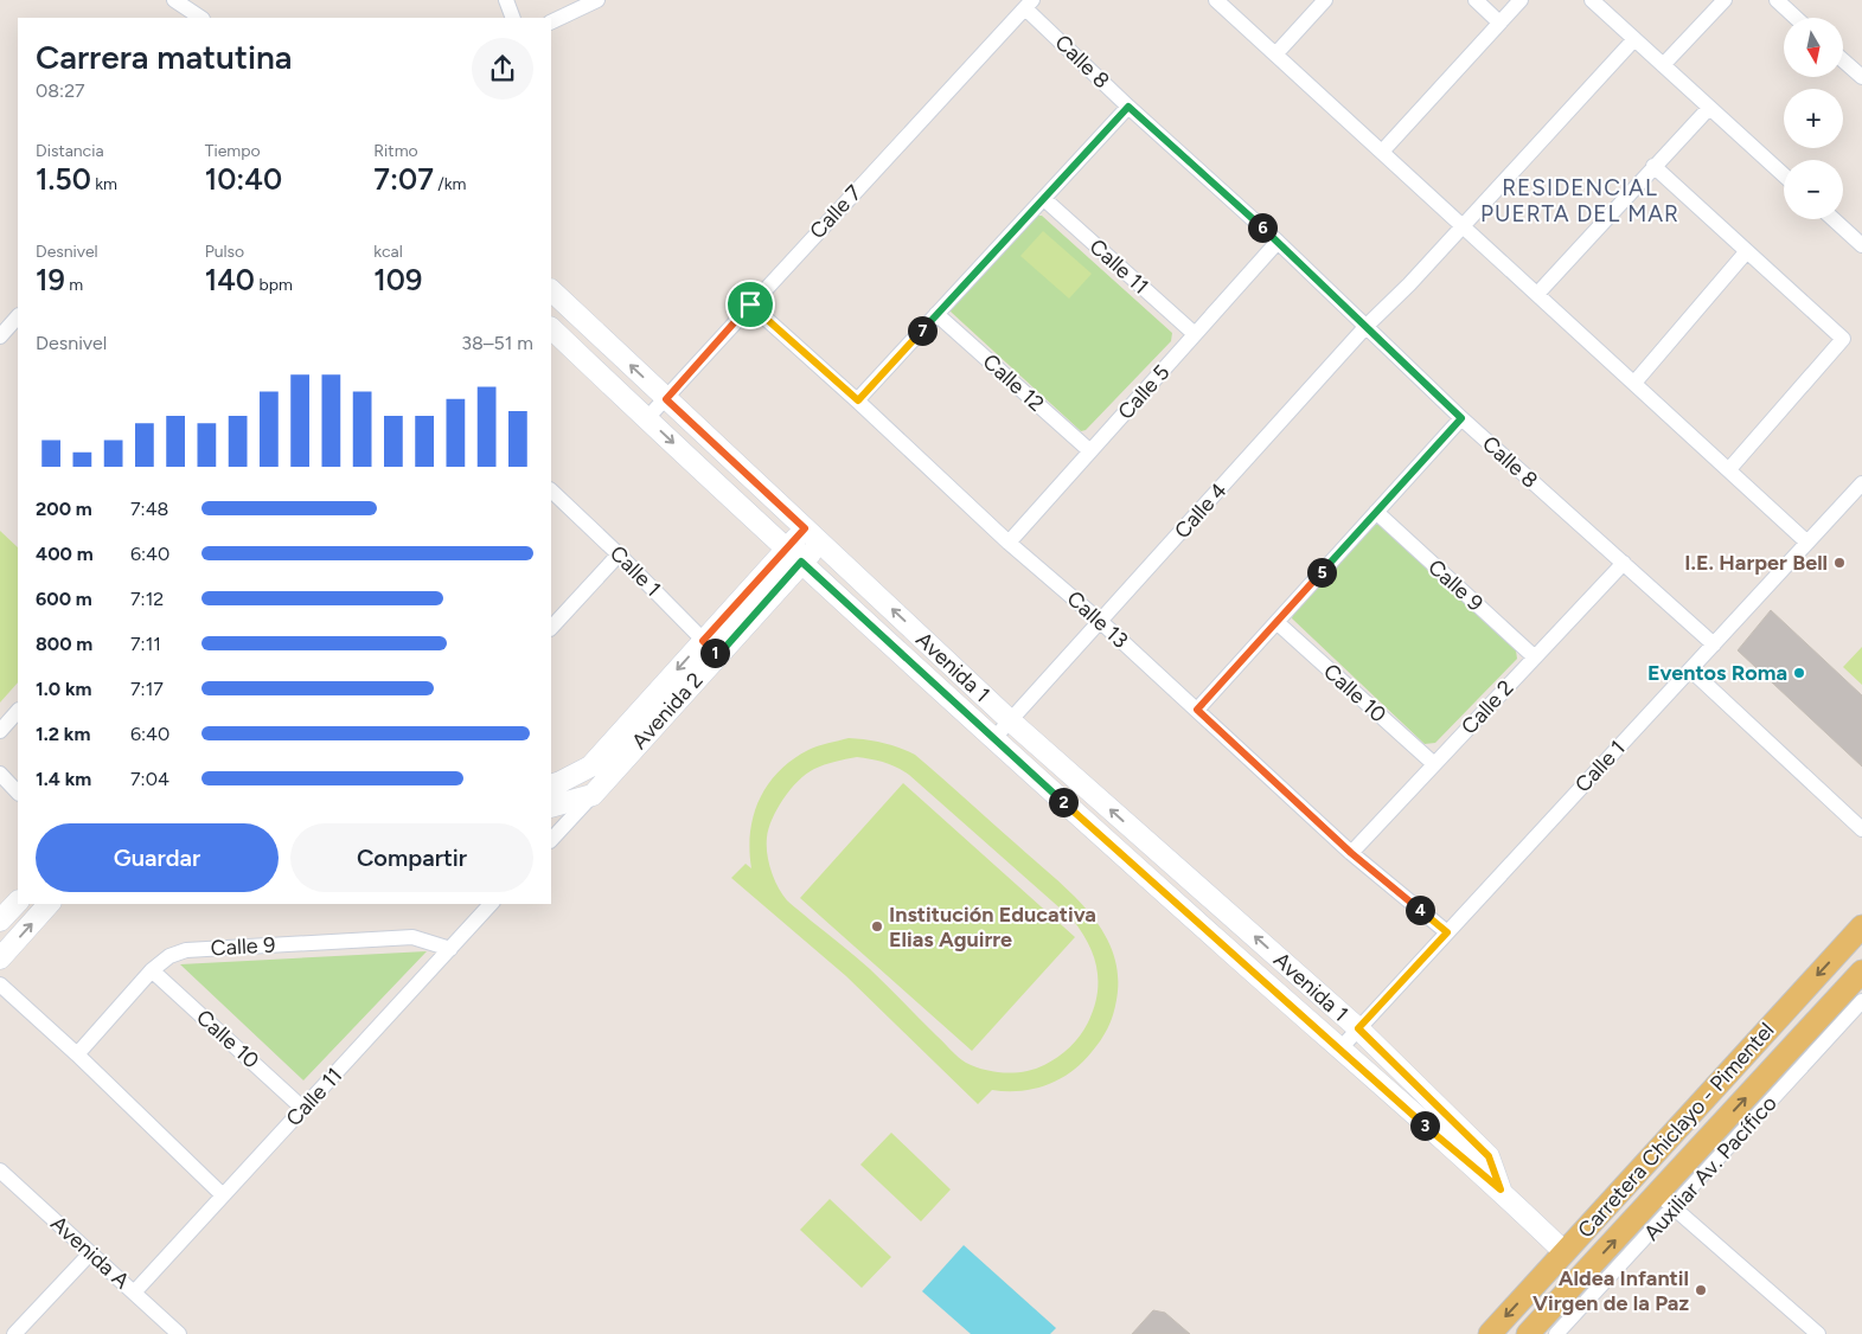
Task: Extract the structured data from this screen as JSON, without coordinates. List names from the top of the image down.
{
  "streets": {
    "main road": ["Carretera Chiclayo - Pimentel"],
    "street": [
      "Calle 8",
      "Calle 7",
      "Calle 11",
      "Calle 12",
      "Calle 5",
      "Calle 4",
      "Calle 1",
      "Calle 9",
      "Calle 13",
      "Avenida 1",
      "Calle 10",
      "Calle 2",
      "Avenida 2",
      "Auxiliar Av. Pacífico",
      "Avenida A"
    ]
  },
  "crossings": [
    ["Calle 8", "Calle 7"],
    ["Calle 8", "Calle 5"],
    ["Calle 8", "Calle 4"],
    ["Calle 8", "Calle 1"],
    ["Calle 8", "Calle 2"],
    ["Calle 7", "Calle 13"],
    ["Calle 7", "Avenida 1"],
    ["Calle 11", "Calle 5"],
    ["Calle 11", "Calle 9"],
    ["Calle 11", "Calle 10"],
    ["Calle 11", "Avenida A"],
    ["Calle 12", "Calle 5"],
    ["Calle 5", "Calle 13"],
    ["Calle 4", "Calle 13"],
    ["Calle 4", "Avenida 1"],
    ["Calle 1", "Calle 13"],
    ["Calle 1", "Avenida 1"],
    ["Calle 1", "Avenida 2"],
    ["Calle 9", "Calle 10"],
    ["Calle 9", "Calle 2"],
    ["Calle 13", "Calle 2"],
    ["Avenida 1", "Avenida 2"],
    ["Calle 10", "Calle 2"],
    ["Carretera Chiclayo - Pimentel", "Auxiliar Av. Pacífico"]
  ],
  "districts": ["RESIDENCIAL PUERTA DEL MAR"],
  "places": [
    "I.E. Harper Bell",
    "Eventos Roma",
    "Institución Educativa Elias Aguirre",
    "Aldea Infantil Virgen de la Paz"
  ],
  "north": "bottom",
  "page": {
    "map_buttons": ["+", "−"],
    "heading": ["Carrera matutina", "08:27"],
    "stats": [
      ["Distancia", "1.50 km"],
      ["Tiempo", "10:40"],
      ["Ritmo", "7:07 /km"],
      ["Desnivel", "19 m"],
      ["Pulso", "140 bpm"],
      ["kcal", "109"]
    ],
    "pins": [
      "6",
      "7",
      "5",
      "1",
      "2",
      "4",
      "3"
    ],
    "chart": ["Desnivel", "38–51 m"],
    "list": [
      {
        "name": "200 m",
        "note": "7:48"
      },
      {
        "name": "400 m",
        "note": "6:40"
      },
      {
        "name": "600 m",
        "note": "7:12"
      },
      {
        "name": "800 m",
        "note": "7:11"
      },
      {
        "name": "1.0 km",
        "note": "7:17"
      },
      {
        "name": "1.2 km",
        "note": "6:40"
      },
      {
        "name": "1.4 km",
        "note": "7:04"
      }
    ],
    "buttons": ["Guardar", "Compartir"]
  }
}
